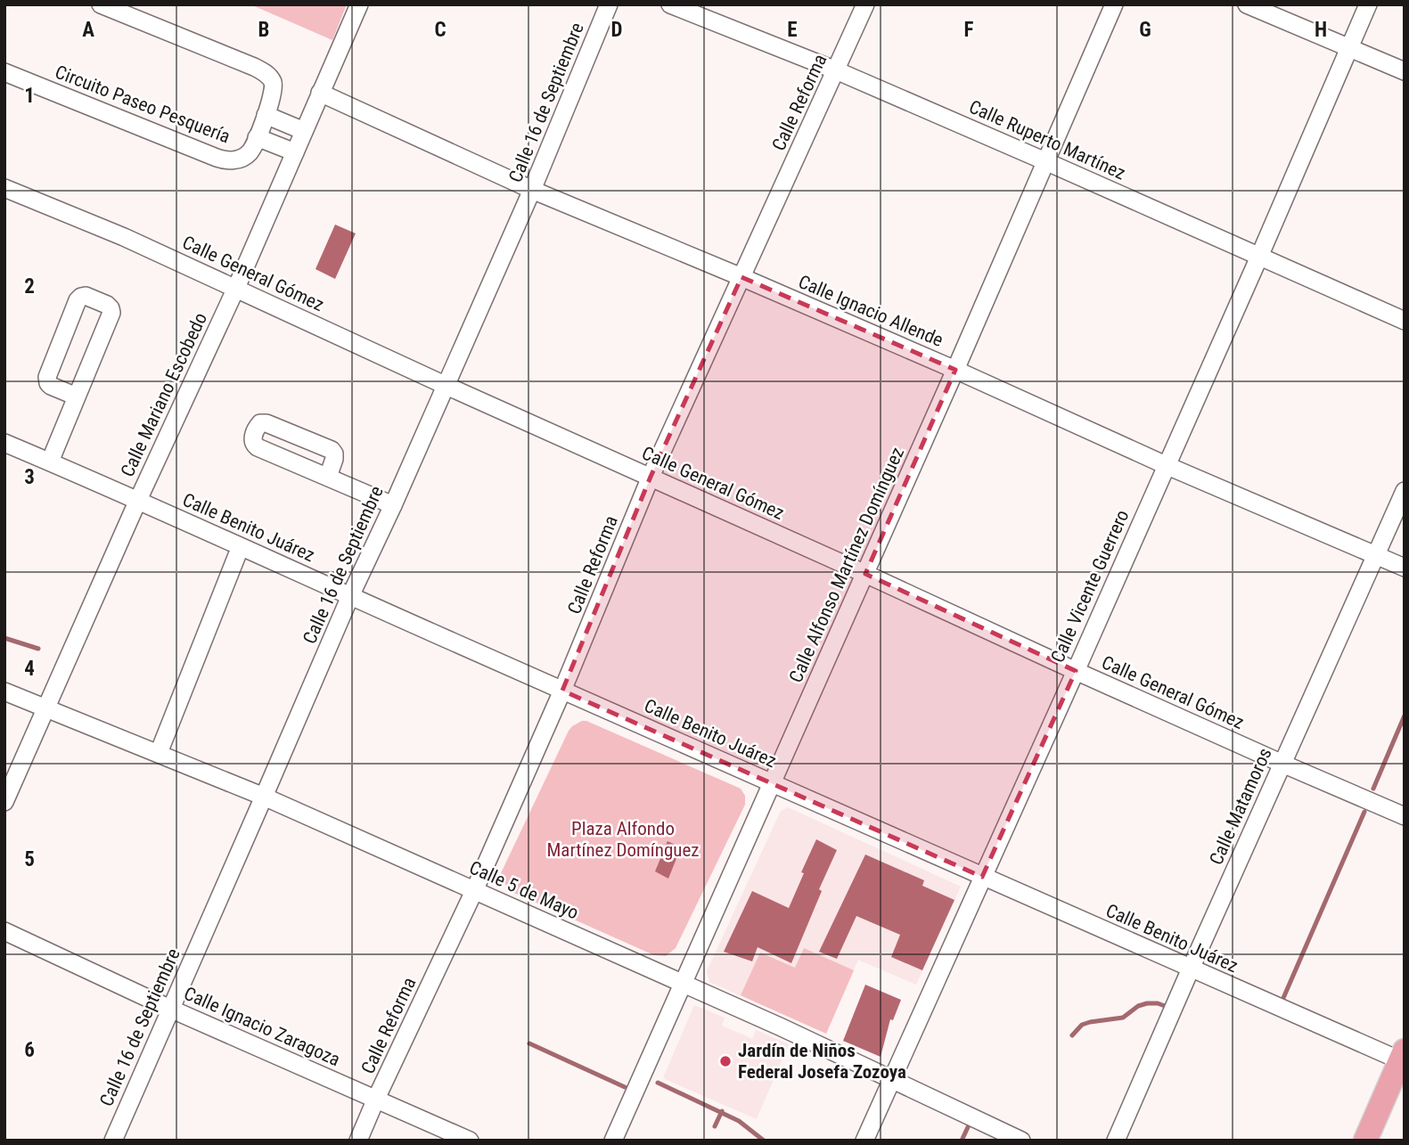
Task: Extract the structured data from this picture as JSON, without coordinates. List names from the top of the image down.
{
  "streets": {
    "street": [
      "Calle 16 de Septiembre",
      "Calle Reforma",
      "Circuito Paseo Pesquería",
      "Calle Ruperto Martínez",
      "Calle General Gómez",
      "Calle Ignacio Allende",
      "Calle Mariano Escobedo",
      "Calle Benito Juárez",
      "Calle Alfonso Martínez Domínguez",
      "Calle Vicente Guerrero",
      "Calle Matamoros",
      "Calle 5 de Mayo",
      "Calle Ignacio Zaragoza"
    ]
  },
  "crossings": [
    ["Calle 16 de Septiembre", "Calle General Gómez"],
    ["Calle 16 de Septiembre", "Calle Ignacio Allende"],
    ["Calle 16 de Septiembre", "Calle Benito Juárez"],
    ["Calle 16 de Septiembre", "Calle 5 de Mayo"],
    ["Calle 16 de Septiembre", "Calle Ignacio Zaragoza"],
    ["Calle Reforma", "Calle Ruperto Martínez"],
    ["Calle Reforma", "Calle General Gómez"],
    ["Calle Reforma", "Calle Ignacio Allende"],
    ["Calle Reforma", "Calle Benito Juárez"],
    ["Calle Reforma", "Calle 5 de Mayo"],
    ["Calle Reforma", "Calle Ignacio Zaragoza"],
    ["Circuito Paseo Pesquería", "Calle Mariano Escobedo"],
    ["Calle Ruperto Martínez", "Calle Alfonso Martínez Domínguez"],
    ["Calle Ruperto Martínez", "Calle Vicente Guerrero"],
    ["Calle General Gómez", "Calle Mariano Escobedo"],
    ["Calle General Gómez", "Calle Alfonso Martínez Domínguez"],
    ["Calle General Gómez", "Calle Vicente Guerrero"],
    ["Calle General Gómez", "Calle Matamoros"],
    ["Calle Ignacio Allende", "Calle Mariano Escobedo"],
    ["Calle Ignacio Allende", "Calle Alfonso Martínez Domínguez"],
    ["Calle Ignacio Allende", "Calle Vicente Guerrero"],
    ["Calle Ignacio Allende", "Calle Matamoros"],
    ["Calle Mariano Escobedo", "Calle Benito Juárez"],
    ["Calle Mariano Escobedo", "Calle 5 de Mayo"],
    ["Calle Benito Juárez", "Calle Alfonso Martínez Domínguez"],
    ["Calle Benito Juárez", "Calle Vicente Guerrero"],
    ["Calle Benito Juárez", "Calle Matamoros"],
    ["Calle Alfonso Martínez Domínguez", "Calle 5 de Mayo"],
    ["Calle Vicente Guerrero", "Calle 5 de Mayo"]
  ],
  "parks": ["Plaza Alfondo Martínez Domínguez"],
  "places": ["Jardín de Niños Federal Josefa Zozoya"],
  "grid": {
    "columns": [
      "A",
      "B",
      "C",
      "D",
      "E",
      "F",
      "G",
      "H"
    ],
    "rows": [
      "1",
      "2",
      "3",
      "4",
      "5",
      "6"
    ]
  }
}
